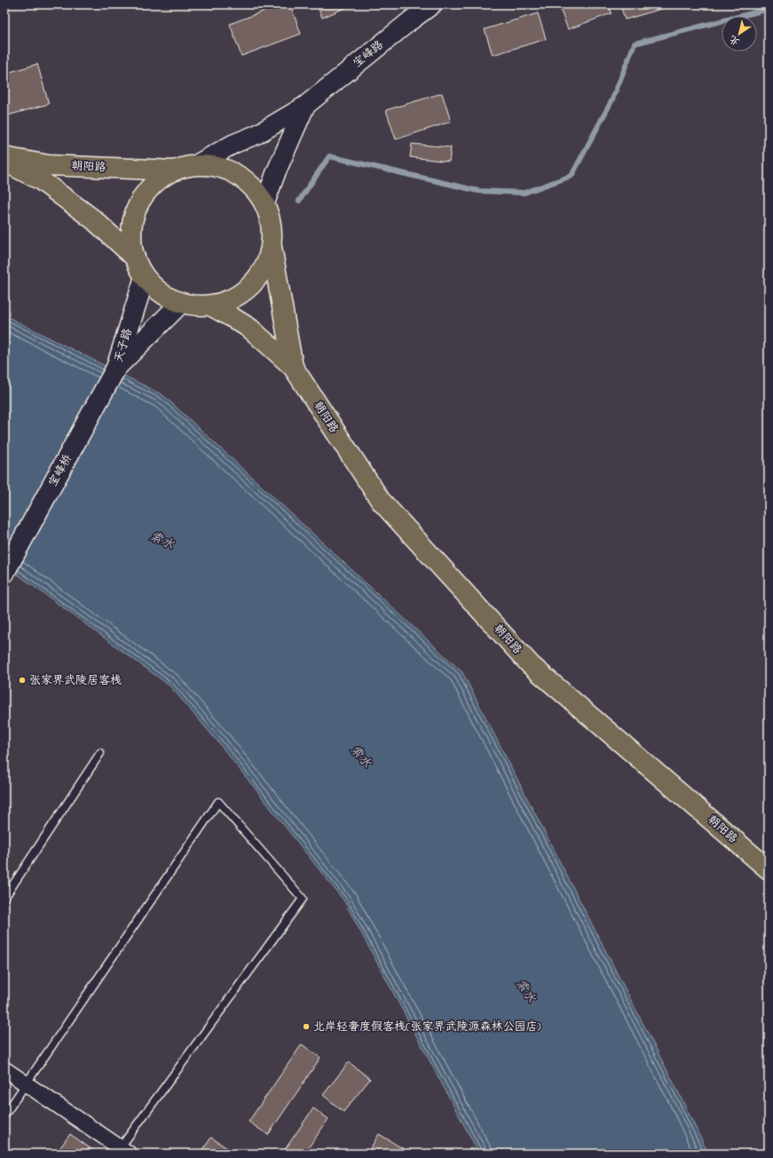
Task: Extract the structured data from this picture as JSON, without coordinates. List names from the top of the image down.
{
  "streets": {
    "highway": ["宝峰路", "朝阳路"],
    "main road": ["天子路", "宝峰桥"]
  },
  "crossings": [
    ["宝峰路", "朝阳路"],
    ["宝峰路", "天子路"],
    ["天子路", "宝峰桥"]
  ],
  "water": ["索水"],
  "places": ["张家界武陵居客栈", "北岸轻奢度假客栈(张家界武陵源森林公园店)"],
  "north": "bottom left"
}
